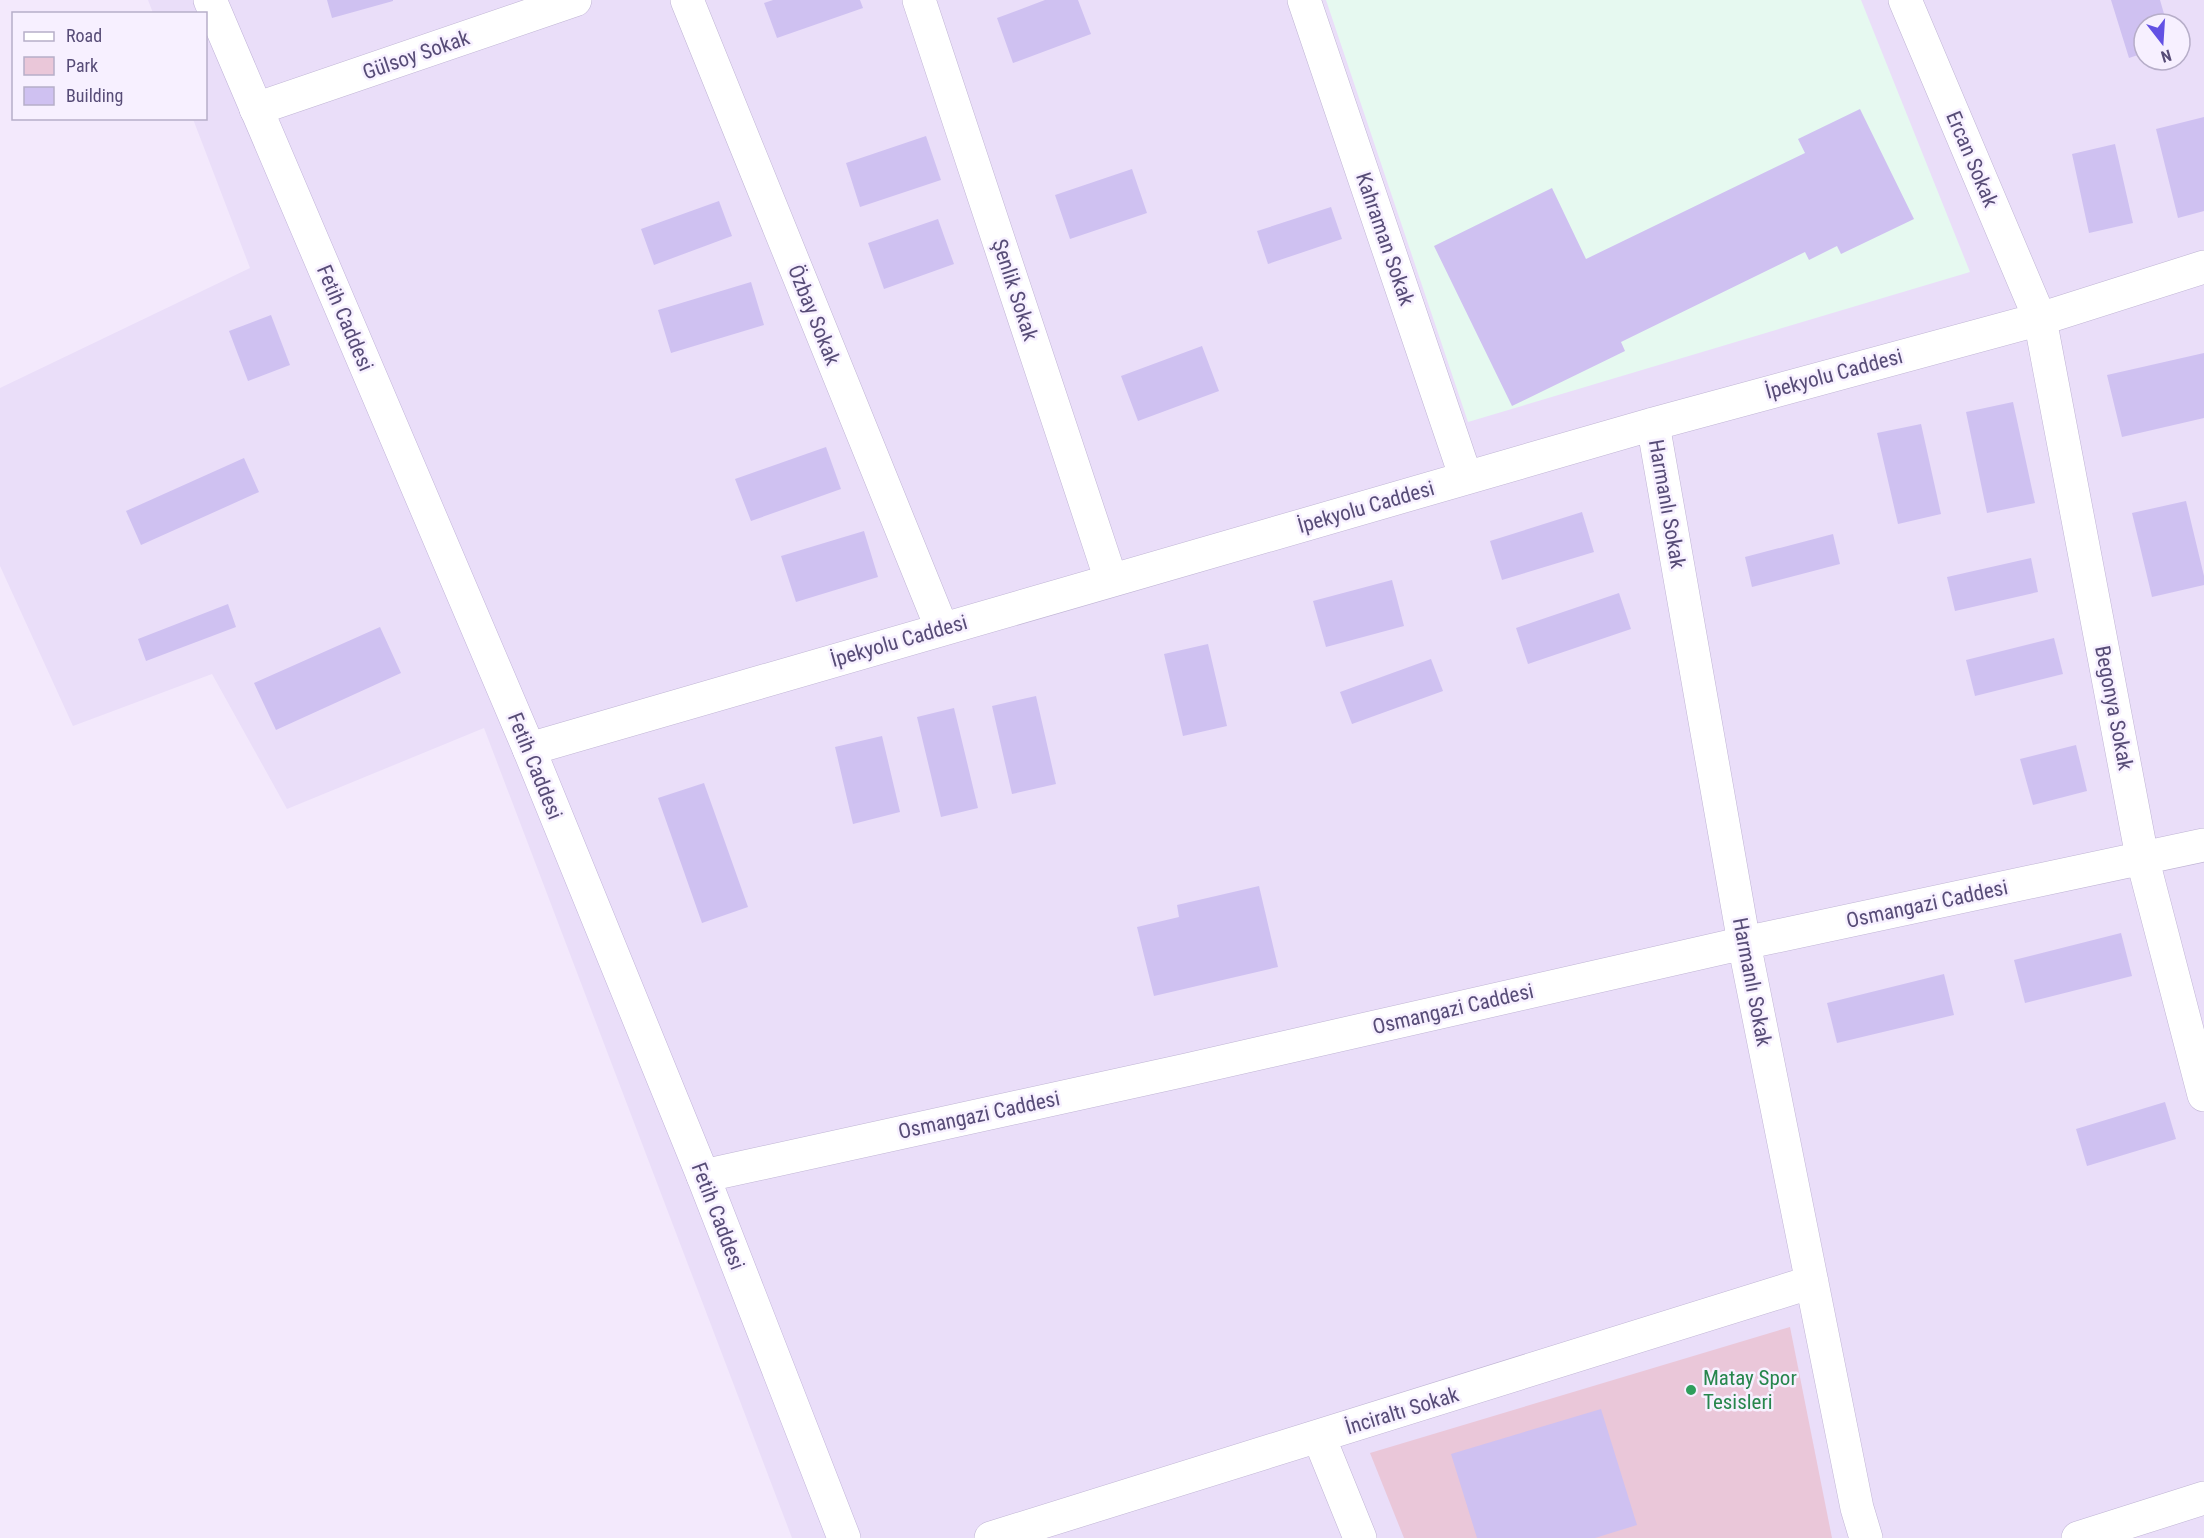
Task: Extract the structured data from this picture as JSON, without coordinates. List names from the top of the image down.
{
  "streets": {
    "street": [
      "Gülsoy Sokak",
      "Ercan Sokak",
      "Kahraman Sokak",
      "Şenlik Sokak",
      "Özbay Sokak",
      "Fetih Caddesi",
      "İpekyolu Caddesi",
      "Harmanlı Sokak",
      "Begonya Sokak",
      "Osmangazi Caddesi",
      "İnciraltı Sokak"
    ]
  },
  "crossings": [
    ["Gülsoy Sokak", "Fetih Caddesi"],
    ["Ercan Sokak", "İpekyolu Caddesi"],
    ["Ercan Sokak", "Begonya Sokak"],
    ["Kahraman Sokak", "İpekyolu Caddesi"],
    ["Şenlik Sokak", "İpekyolu Caddesi"],
    ["Özbay Sokak", "İpekyolu Caddesi"],
    ["Fetih Caddesi", "İpekyolu Caddesi"],
    ["Fetih Caddesi", "Osmangazi Caddesi"],
    ["İpekyolu Caddesi", "Harmanlı Sokak"],
    ["İpekyolu Caddesi", "Begonya Sokak"],
    ["Harmanlı Sokak", "Osmangazi Caddesi"],
    ["Harmanlı Sokak", "İnciraltı Sokak"],
    ["Begonya Sokak", "Osmangazi Caddesi"]
  ],
  "places": ["Matay Spor Tesisleri"],
  "legend": ["Road", "Park", "Building"],
  "north": "bottom"
}
